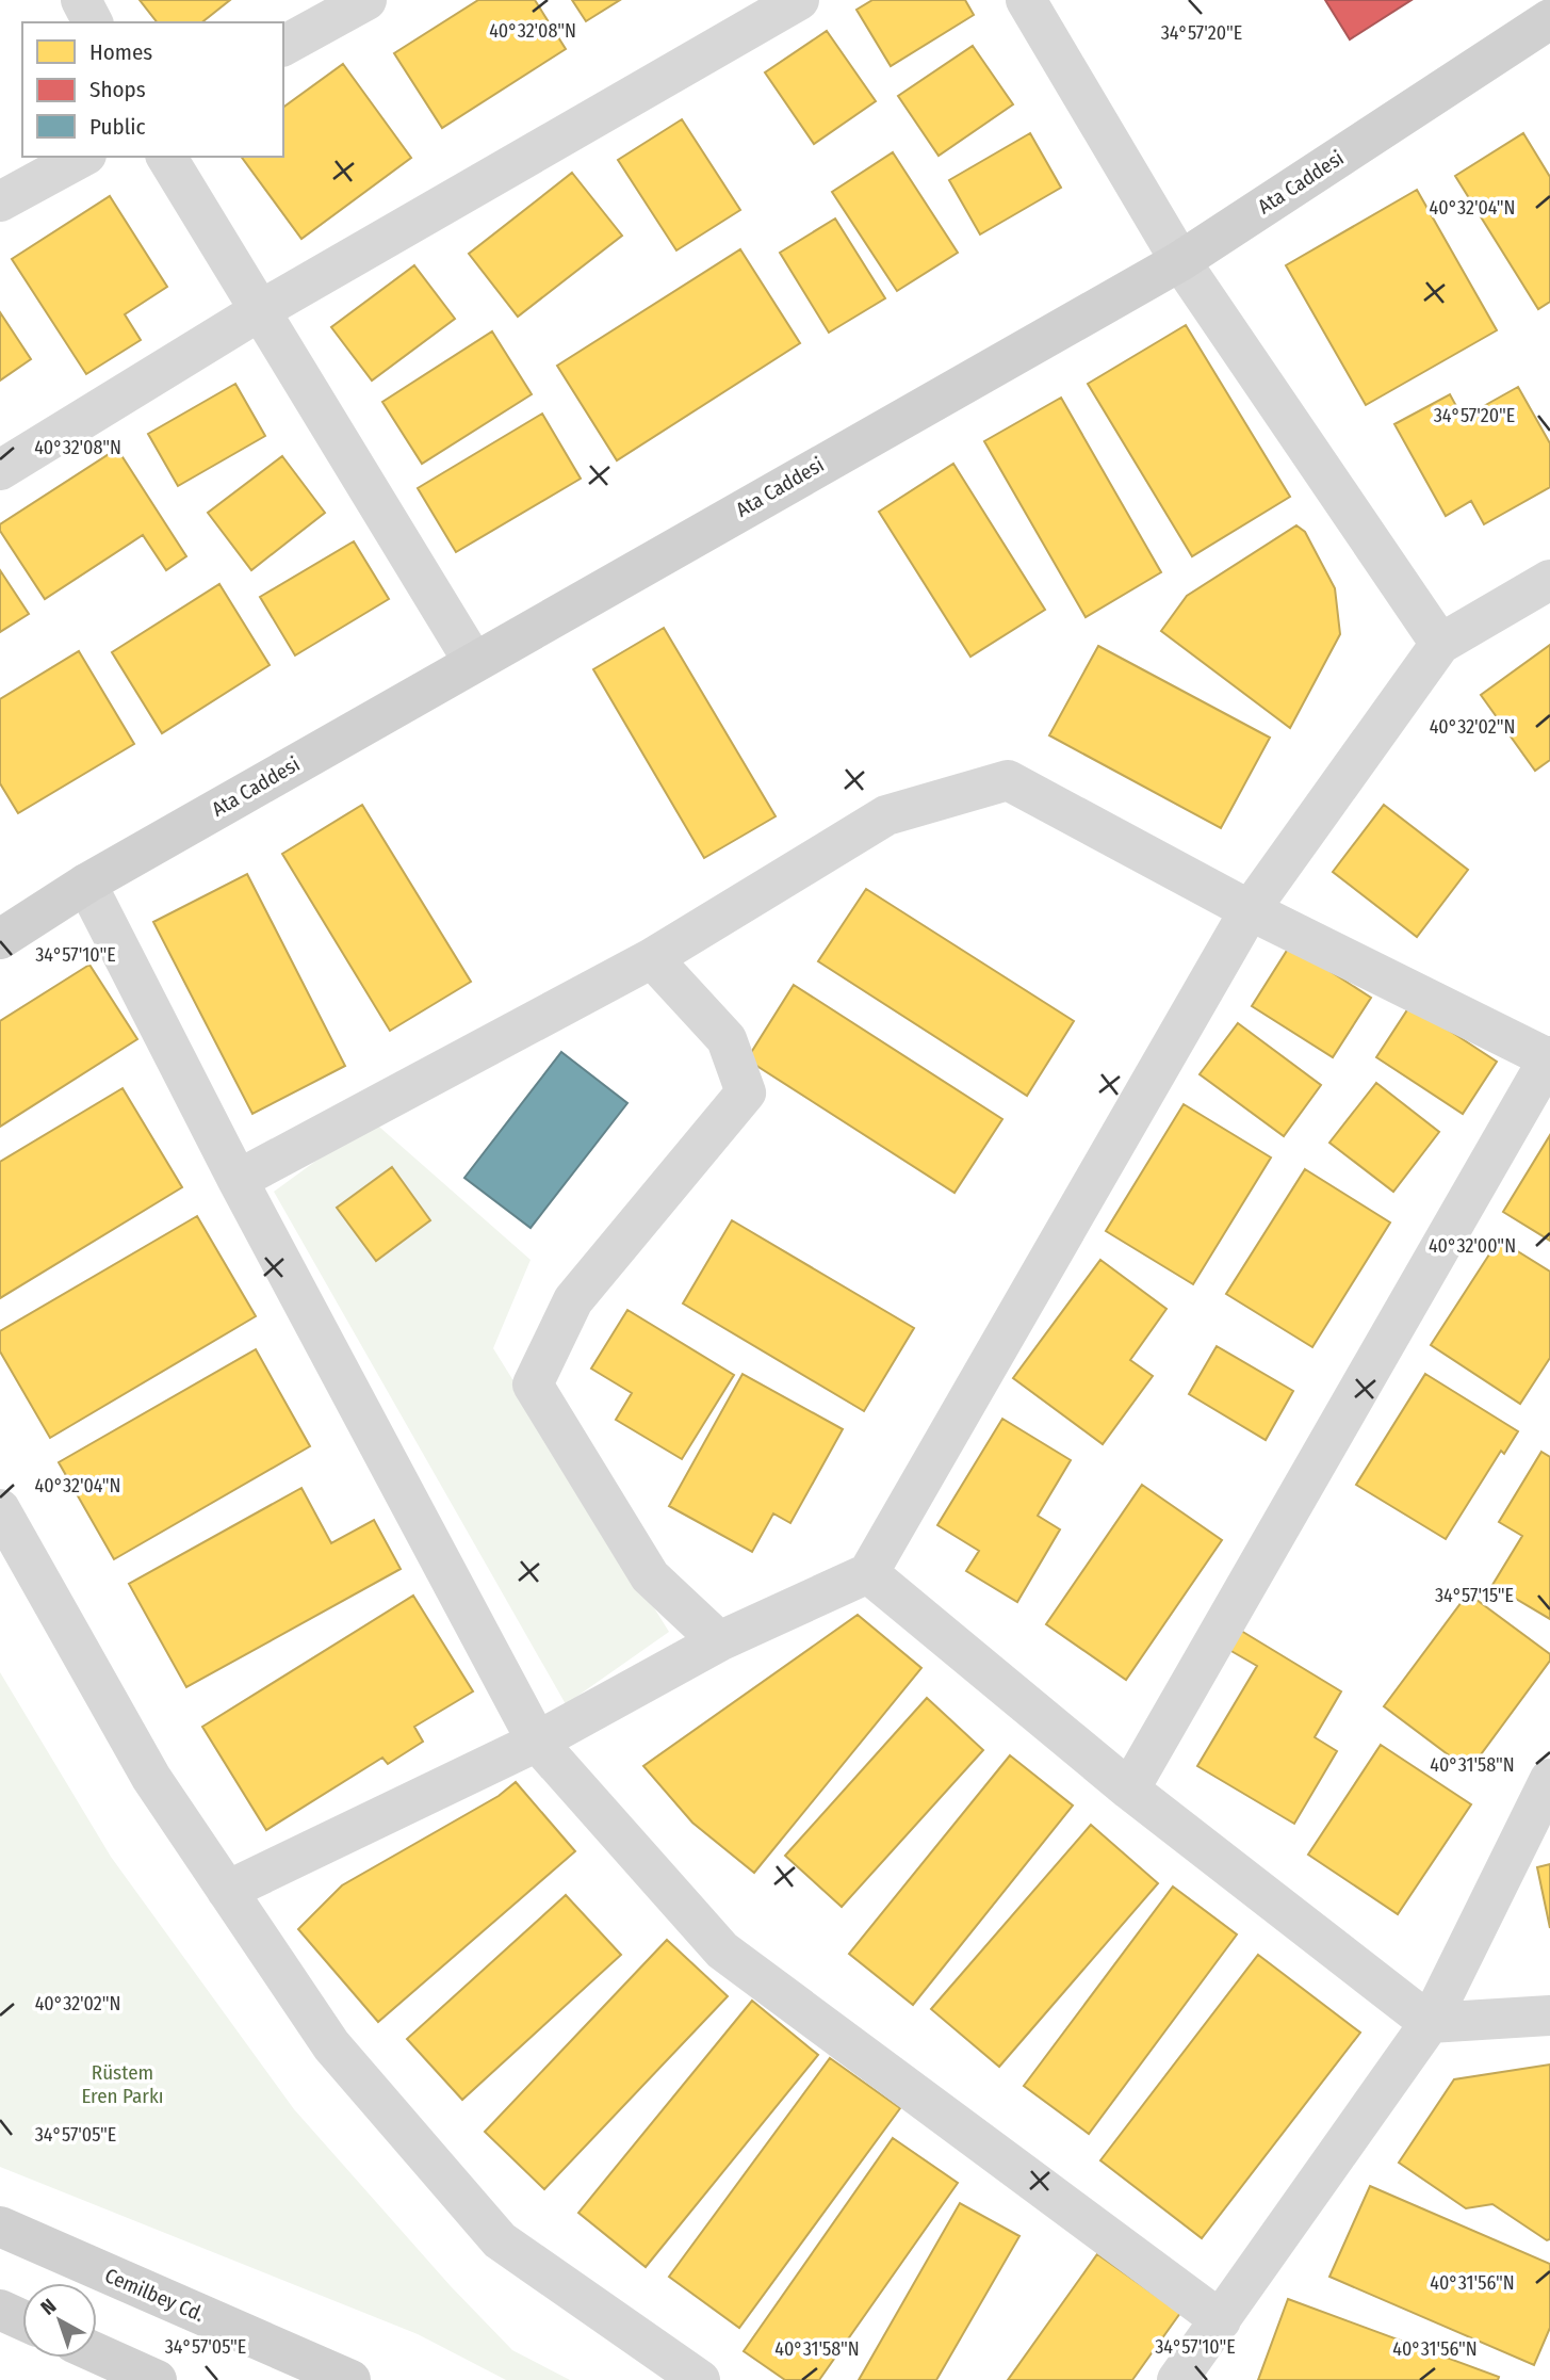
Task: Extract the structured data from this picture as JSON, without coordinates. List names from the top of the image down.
{
  "streets": {
    "street": ["Ata Caddesi", "Cemilbey Cd."]
  },
  "parks": ["Rüstem Eren Parkı"],
  "legend": ["Homes", "Shops", "Public"],
  "north": "top left",
  "coordinates": [
    "40°32'08\"N",
    "34°57'20\"E",
    "40°32'04\"N",
    "40°32'02\"N",
    "34°57'10\"E",
    "40°32'00\"N",
    "34°57'15\"E",
    "40°31'58\"N",
    "34°57'05\"E",
    "40°31'56\"N"
  ]
}
